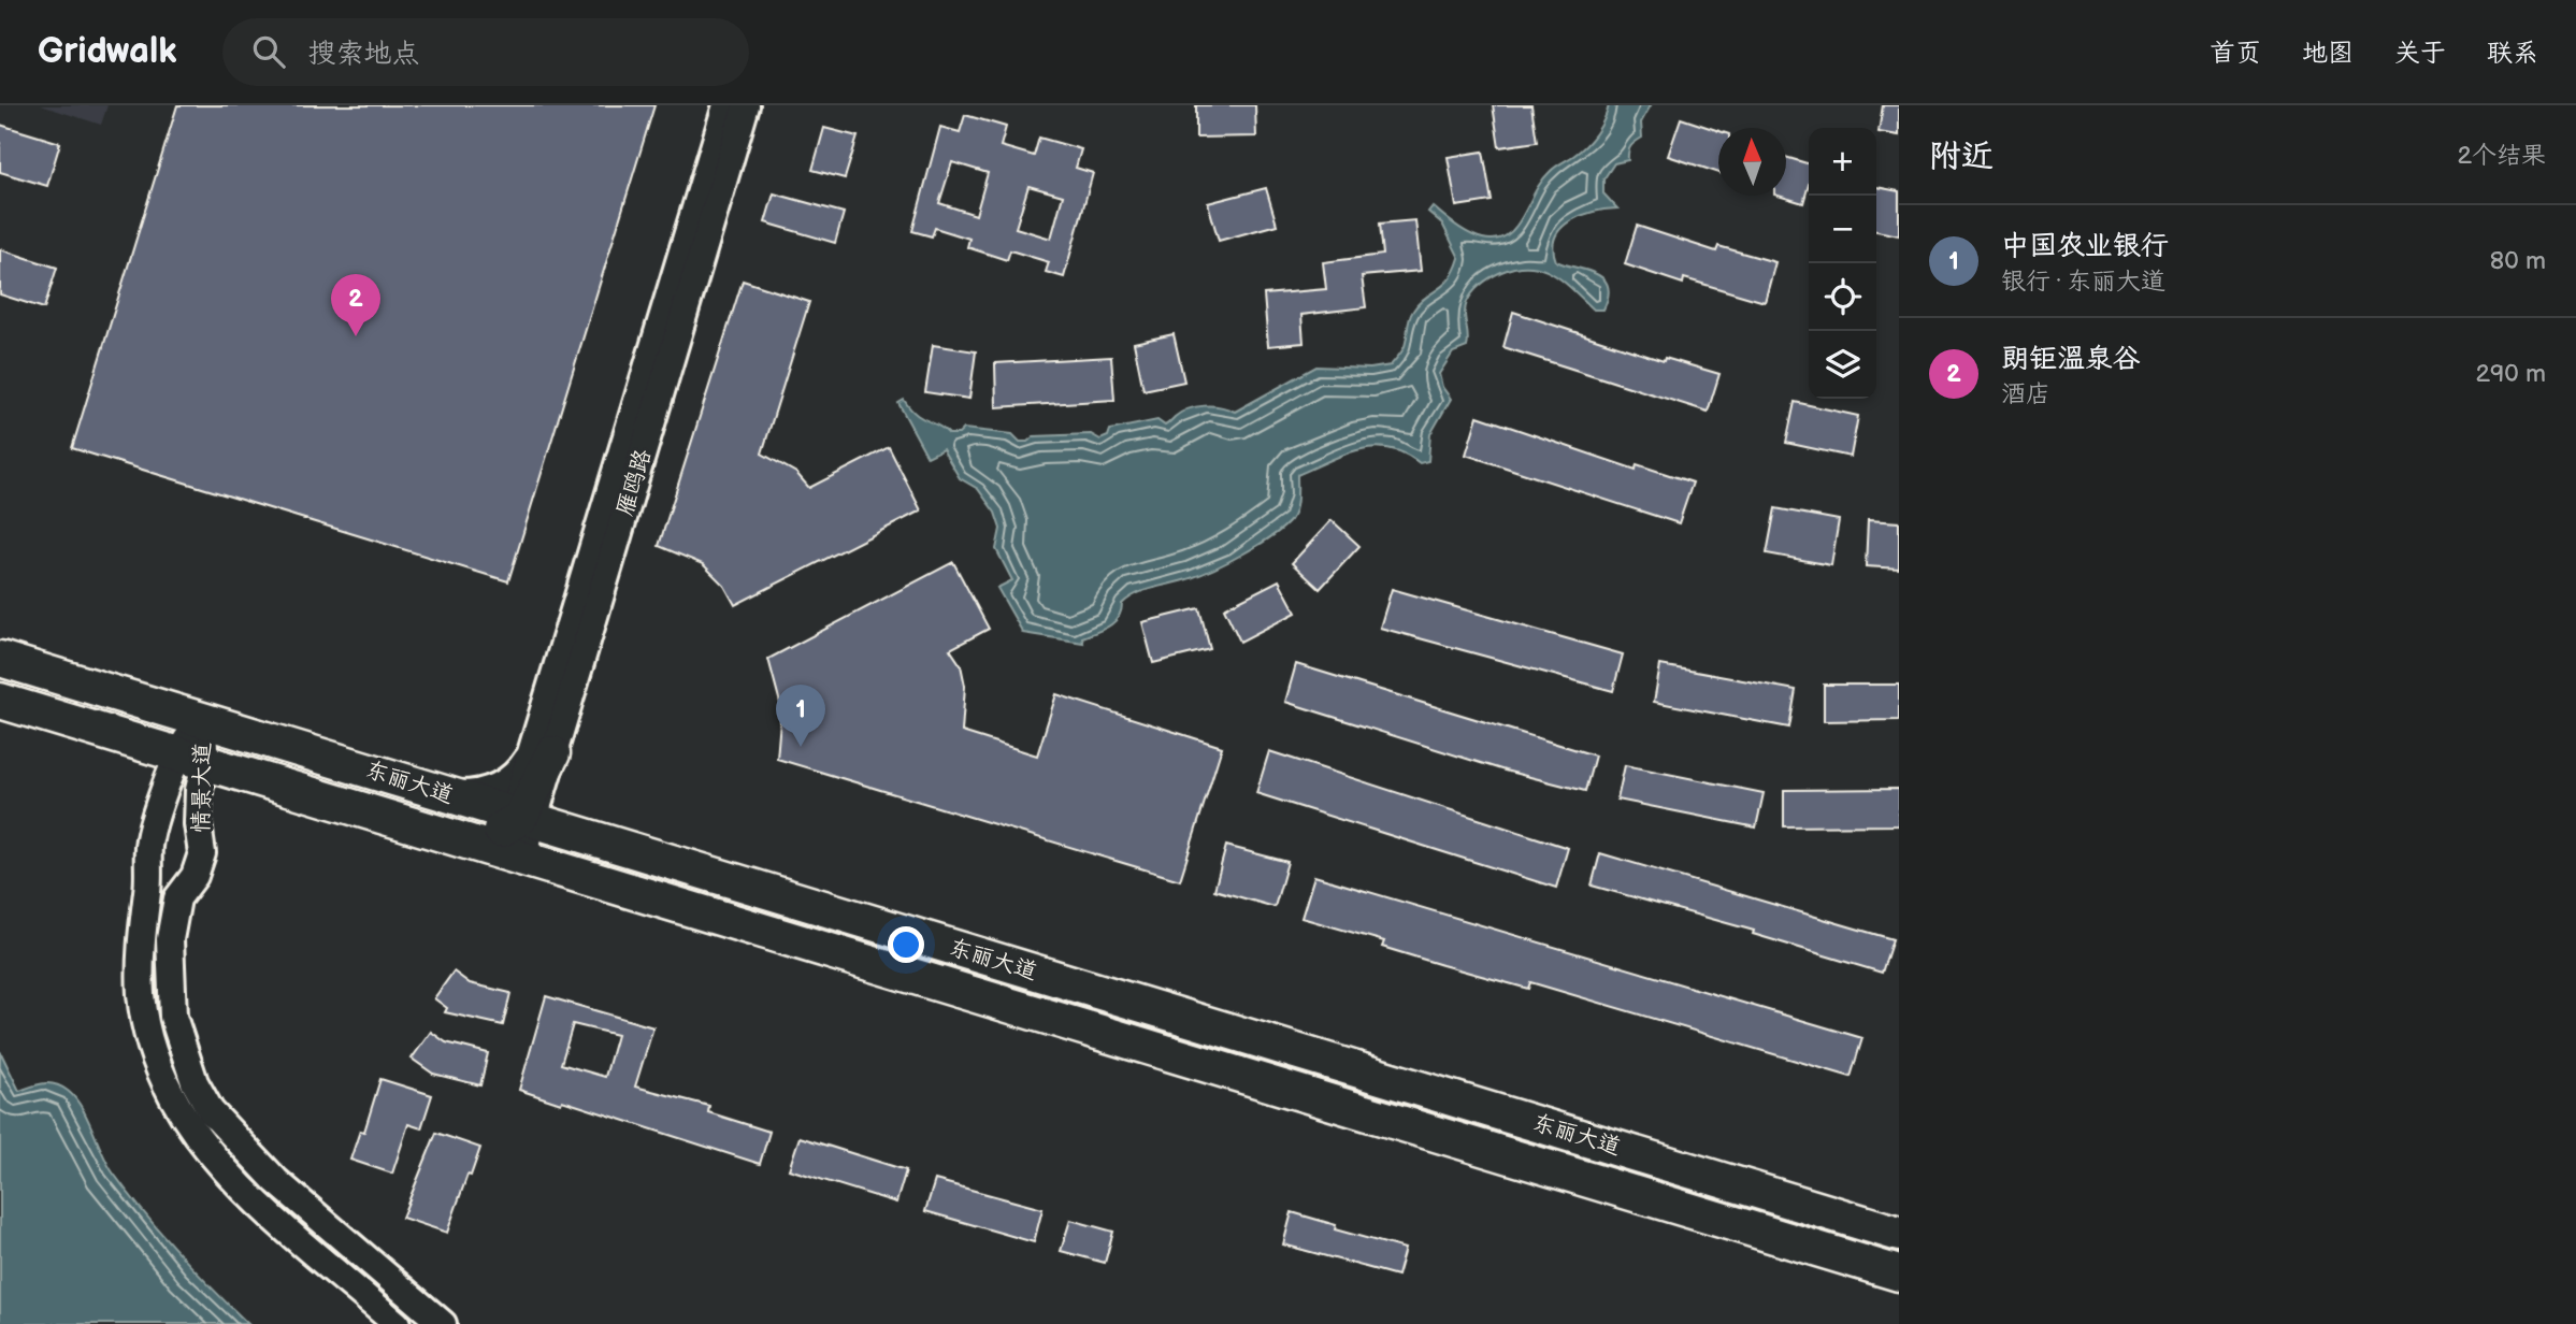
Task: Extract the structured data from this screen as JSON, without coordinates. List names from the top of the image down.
{
  "streets": {
    "highway": ["东丽大道"],
    "street": ["雁鸥路", "情景大道"]
  },
  "crossings": [
    ["东丽大道", "情景大道"]
  ],
  "north": "top",
  "page": {
    "header": "Gridwalk",
    "search": "搜索地点",
    "nav": [
      "首页",
      "地图",
      "关于",
      "联系"
    ],
    "heading": ["附近", "2个结果"],
    "map_buttons": ["+", "−"],
    "list": [
      {
        "mark": "1",
        "name": "中国农业银行",
        "note": "银行 · 东丽大道",
        "value": "80 m"
      },
      {
        "mark": "2",
        "name": "朗钜温泉谷",
        "note": "酒店",
        "value": "290 m"
      }
    ],
    "pins": ["2", "1"]
  }
}
